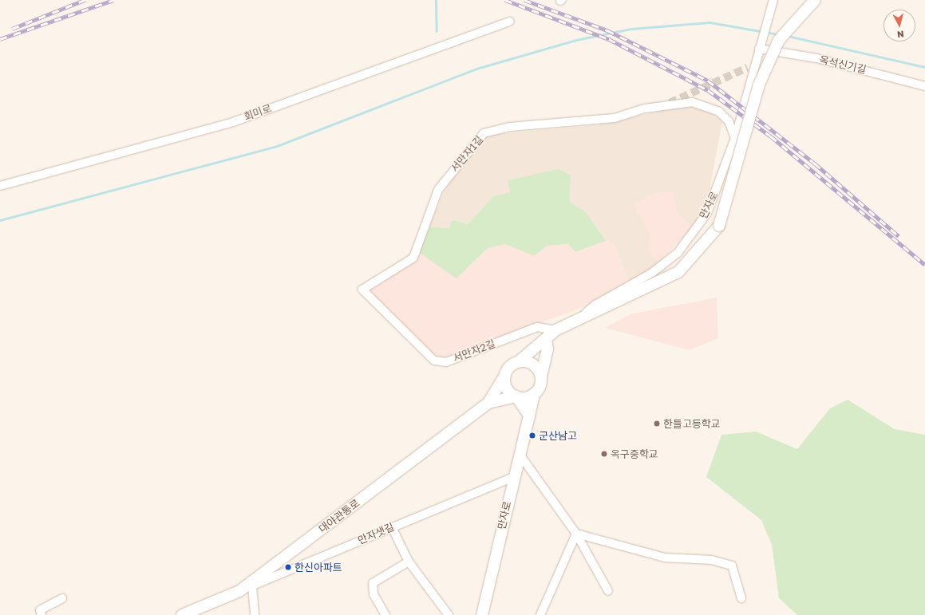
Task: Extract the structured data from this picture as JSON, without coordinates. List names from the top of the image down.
{
  "streets": {
    "street": [
      "옥석신기길",
      "회미로",
      "서만자1길",
      "만자로",
      "서만자2길",
      "대야관통로",
      "만자샛길"
    ]
  },
  "crossings": [
    ["옥석신기길", "만자로"],
    ["서만자1길", "만자로"],
    ["서만자1길", "서만자2길"],
    ["만자로", "서만자2길"],
    ["만자로", "만자샛길"],
    ["대야관통로", "만자샛길"]
  ],
  "places": [
    "한들고등학교",
    "군산남고",
    "옥구중학교",
    "한신아파트"
  ],
  "north": "bottom"
}
